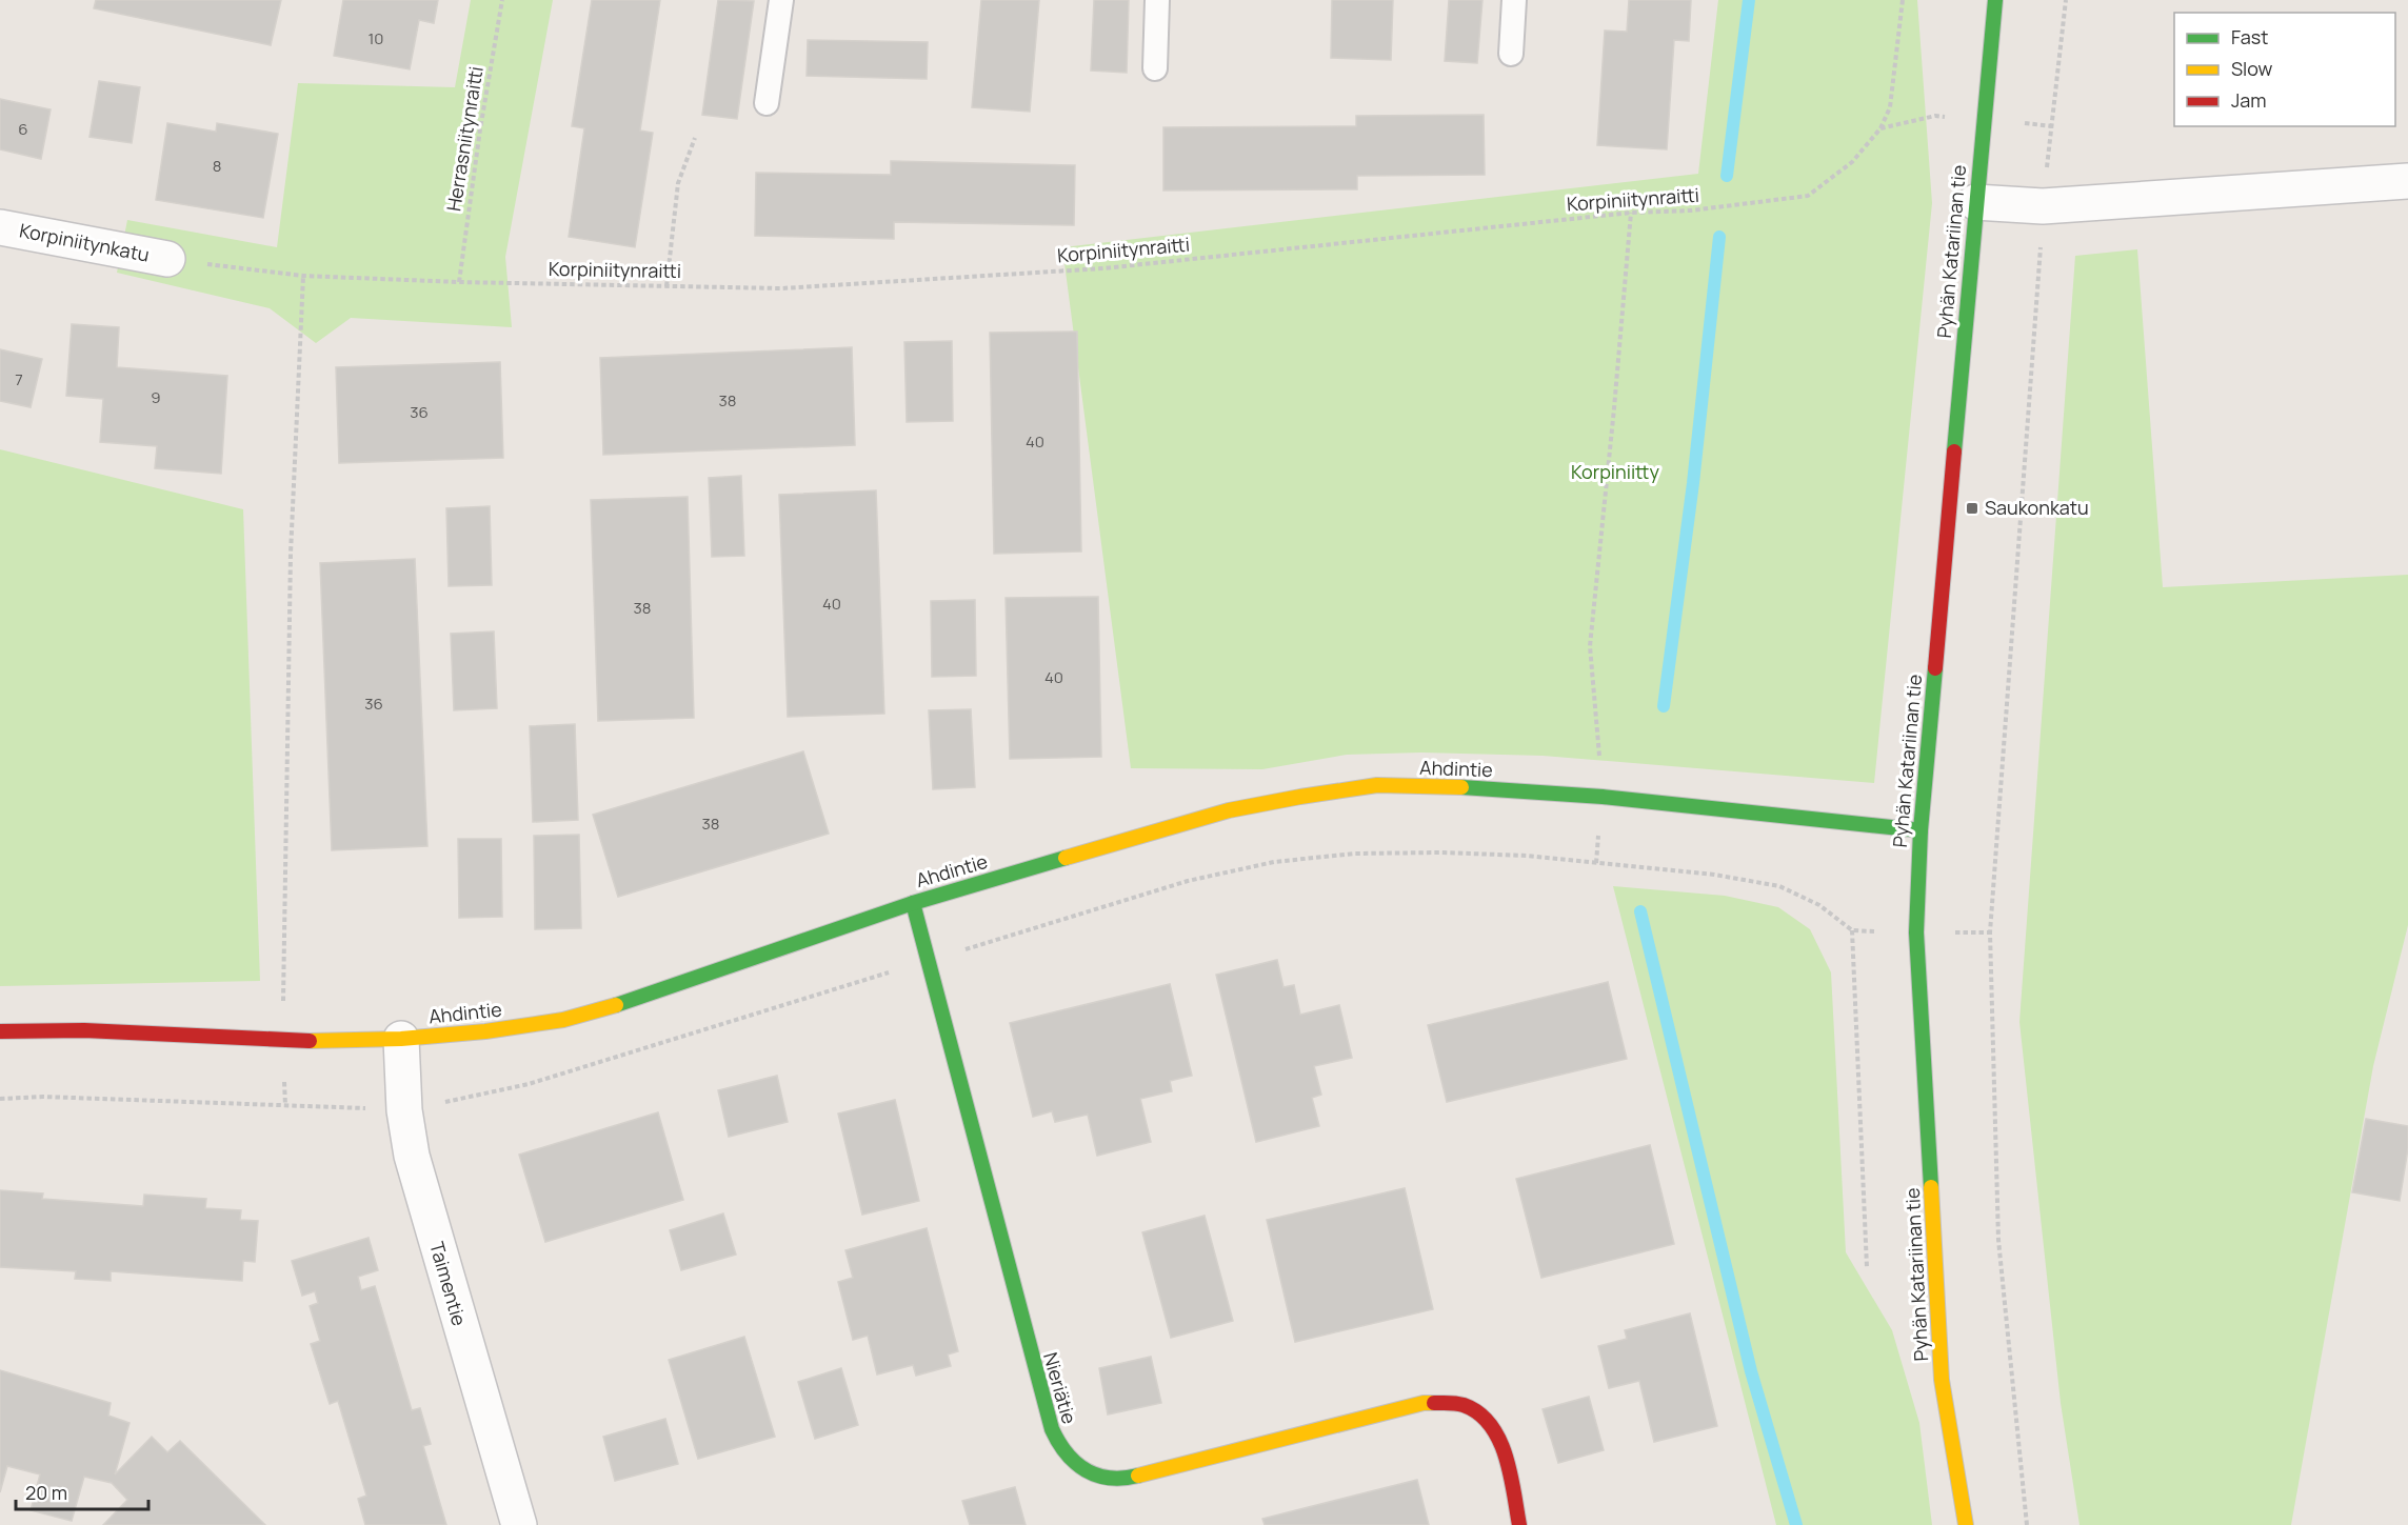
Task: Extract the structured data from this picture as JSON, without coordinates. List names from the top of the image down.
{
  "streets": {
    "street": [
      "Korpiniitynkatu",
      "Pyhän Katariinan tie",
      "Ahdintie",
      "Taimentie",
      "Nieriätie"
    ],
    "path": ["Herrasniitynraitti", "Korpiniitynraitti"]
  },
  "crossings": [
    ["Herrasniitynraitti", "Korpiniitynraitti"],
    ["Korpiniitynraitti", "Korpiniitynkatu"],
    ["Pyhän Katariinan tie", "Ahdintie"],
    ["Ahdintie", "Taimentie"],
    ["Ahdintie", "Nieriätie"]
  ],
  "parks": ["Korpiniitty"],
  "places": {
    "transit": ["Saukonkatu"]
  },
  "house_numbers": [
    "10",
    "6",
    "8",
    "7",
    "9",
    "38",
    "36",
    "40",
    "40",
    "38",
    "40",
    "36",
    "38"
  ],
  "legend": ["Fast", "Slow", "Jam"],
  "scale_bar": "20 m"
}
